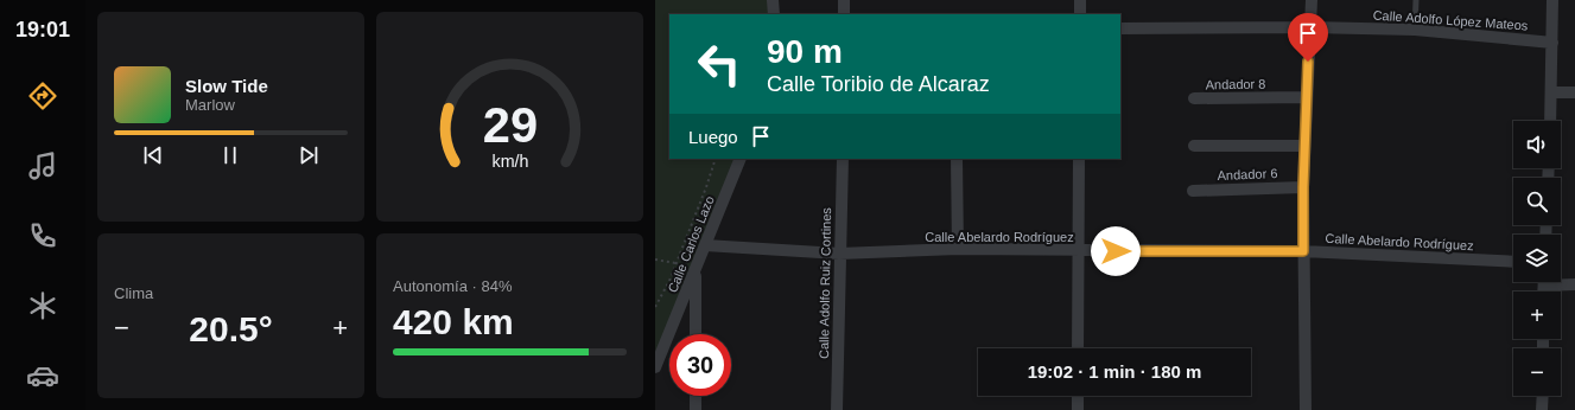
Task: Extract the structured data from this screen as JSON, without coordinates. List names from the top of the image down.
{
  "streets": {
    "street": [
      "Calle Adolfo López Mateos",
      "Andador 8",
      "Andador 6",
      "Calle Abelardo Rodríguez",
      "Calle Carlos Lazo",
      "Calle Adolfo Ruiz Cortines"
    ]
  },
  "crossings": [
    ["Calle Abelardo Rodríguez", "Calle Carlos Lazo"],
    ["Calle Abelardo Rodríguez", "Calle Adolfo Ruiz Cortines"]
  ],
  "page": {
    "tabs": "19:01",
    "turn": ["90 m", "Calle Toribio de Alcaraz"],
    "song": ["Slow Tide", "Marlow"],
    "then": "Luego",
    "map_buttons": ["+", "−"],
    "tile": [
      "Clima",
      ["Autonomía · 84%", "420 km"]
    ],
    "heat": ["−", "20.5°", "+"],
    "limit": "30",
    "trip": "19:02 · 1 min · 180 m",
    "gauge": ["29", "km/h"]
  }
}
